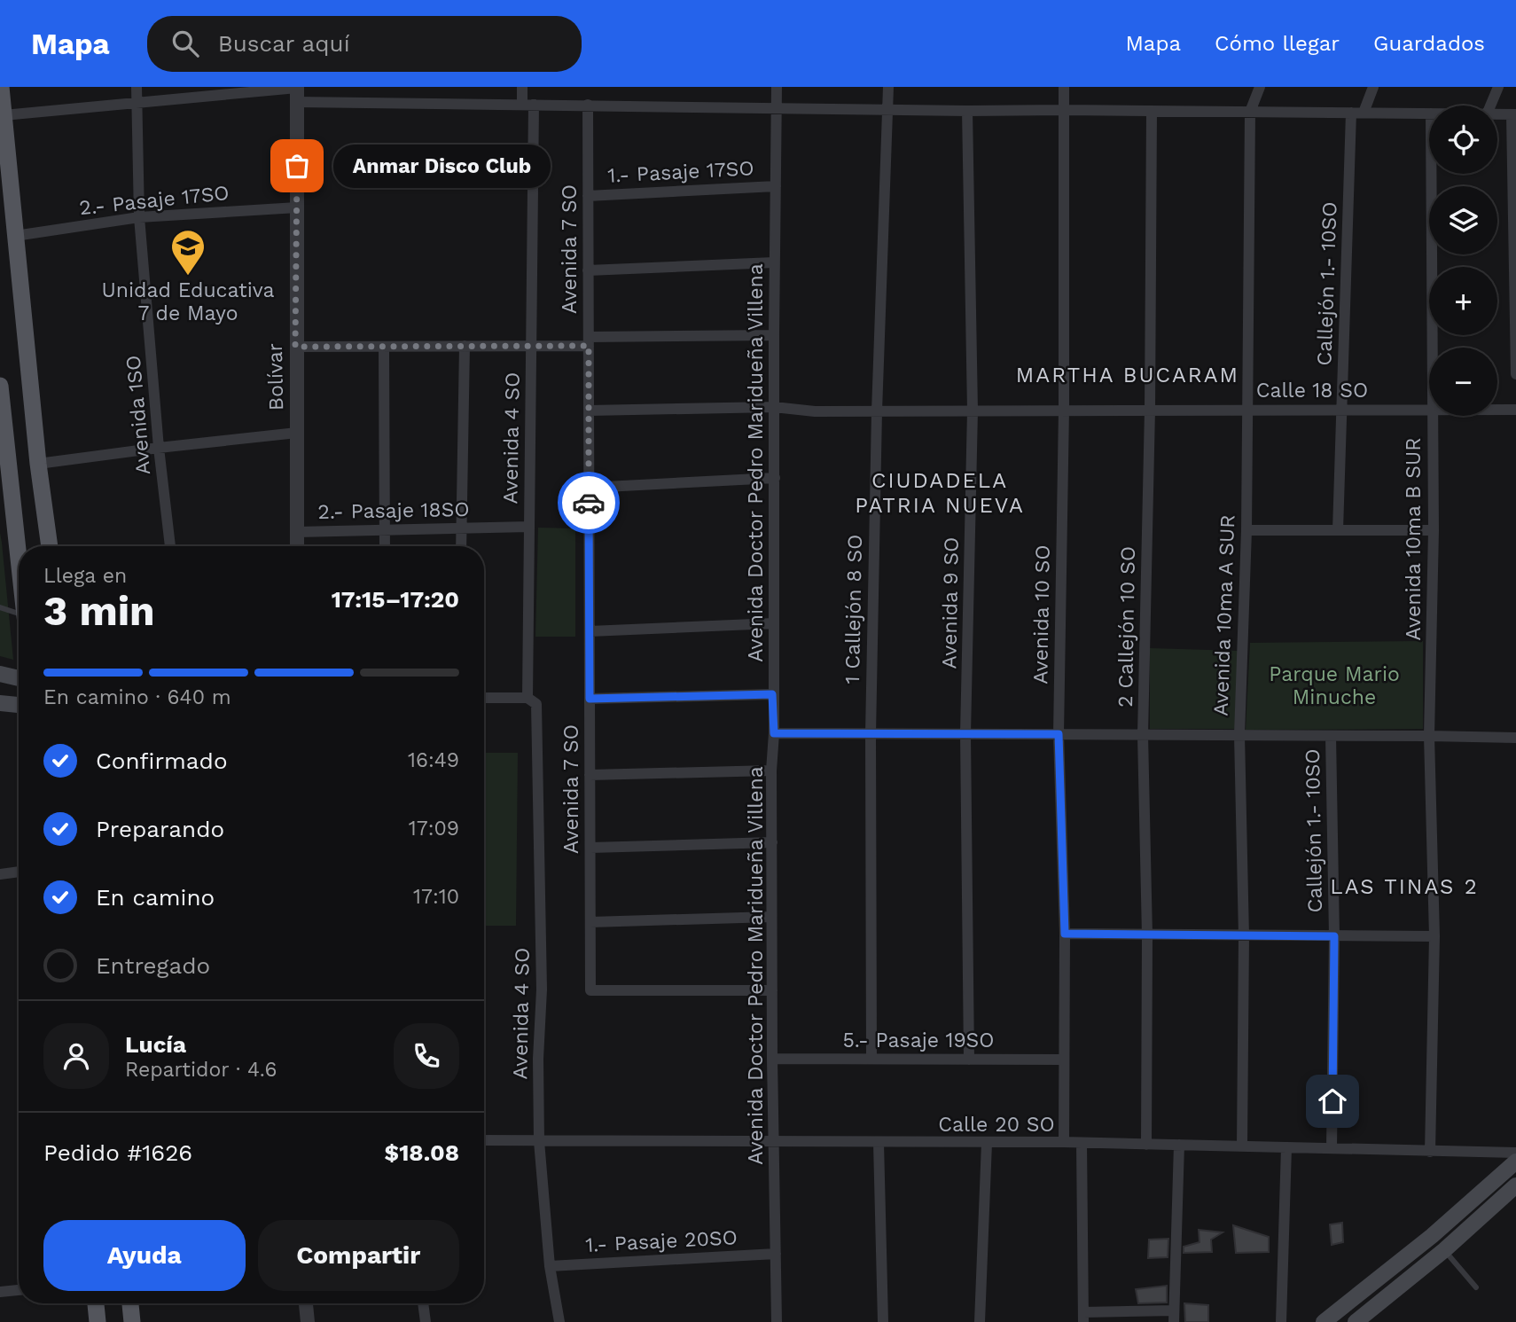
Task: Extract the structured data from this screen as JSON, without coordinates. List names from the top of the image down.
{
  "streets": {
    "street": [
      "1.- Pasaje 17SO",
      "2.- Pasaje 17SO",
      "Avenida 7 SO",
      "Callejón 1.- 10SO",
      "Bolívar",
      "Calle 18 SO",
      "Avenida 1SO",
      "Avenida 4 SO",
      "Avenida Doctor Pedro Maridueña Villena",
      "2.- Pasaje 18SO",
      "Avenida 10ma B SUR",
      "Avenida 9 SO",
      "1 Callejón 8 SO",
      "Avenida 10 SO",
      "Avenida 10ma A SUR",
      "2 Callejón 10 SO",
      "5.- Pasaje 19SO",
      "Calle 20 SO",
      "1.- Pasaje 20SO"
    ]
  },
  "crossings": [
    ["1.- Pasaje 17SO", "Avenida 7 SO"],
    ["1.- Pasaje 17SO", "Avenida Doctor Pedro Maridueña Villena"],
    ["2.- Pasaje 17SO", "Bolívar"],
    ["2.- Pasaje 17SO", "Avenida 1SO"],
    ["Avenida 7 SO", "Calle 18 SO"],
    ["Avenida 7 SO", "Avenida Doctor Pedro Maridueña Villena"],
    ["Callejón 1.- 10SO", "Calle 18 SO"],
    ["Callejón 1.- 10SO", "Calle 20 SO"],
    ["Bolívar", "2.- Pasaje 18SO"],
    ["Calle 18 SO", "Avenida Doctor Pedro Maridueña Villena"],
    ["Calle 18 SO", "Avenida 9 SO"],
    ["Calle 18 SO", "1 Callejón 8 SO"],
    ["Calle 18 SO", "Avenida 10 SO"],
    ["Calle 18 SO", "Avenida 10ma A SUR"],
    ["Calle 18 SO", "2 Callejón 10 SO"],
    ["Avenida 4 SO", "2.- Pasaje 18SO"],
    ["Avenida 4 SO", "Calle 20 SO"],
    ["Avenida 4 SO", "1.- Pasaje 20SO"],
    ["Avenida Doctor Pedro Maridueña Villena", "5.- Pasaje 19SO"],
    ["Avenida Doctor Pedro Maridueña Villena", "Calle 20 SO"],
    ["Avenida Doctor Pedro Maridueña Villena", "1.- Pasaje 20SO"],
    ["Avenida 10ma B SUR", "Calle 20 SO"],
    ["Avenida 9 SO", "5.- Pasaje 19SO"],
    ["1 Callejón 8 SO", "5.- Pasaje 19SO"],
    ["Avenida 10 SO", "5.- Pasaje 19SO"],
    ["Avenida 10 SO", "Calle 20 SO"],
    ["Avenida 10ma A SUR", "Calle 20 SO"],
    ["2 Callejón 10 SO", "Calle 20 SO"]
  ],
  "districts": ["MARTHA BUCARAM", "CIUDADELA PATRIA NUEVA", "LAS TINAS 2"],
  "parks": ["Parque Mario Minuche"],
  "places": {
    "other": ["Anmar Disco Club"],
    "school or university": ["Unidad Educativa 7 de Mayo"]
  },
  "page": {
    "header": "Mapa",
    "search": "Buscar aquí",
    "nav": ["Mapa", "Cómo llegar", "Guardados"],
    "map_buttons": ["+", "−"],
    "bubble": "Anmar Disco Club",
    "heading": ["3 min", "Llega en", "17:15–17:20"],
    "panel": [
      "Lucía",
      "Repartidor · 4.6",
      "Pedido #1626",
      "$18.08"
    ],
    "bar": "En camino · 640 m",
    "list": [
      ["Confirmado", "16:49"],
      ["Preparando", "17:09"],
      ["En camino", "17:10"],
      "Entregado"
    ],
    "buttons": ["Ayuda", "Compartir"]
  }
}
